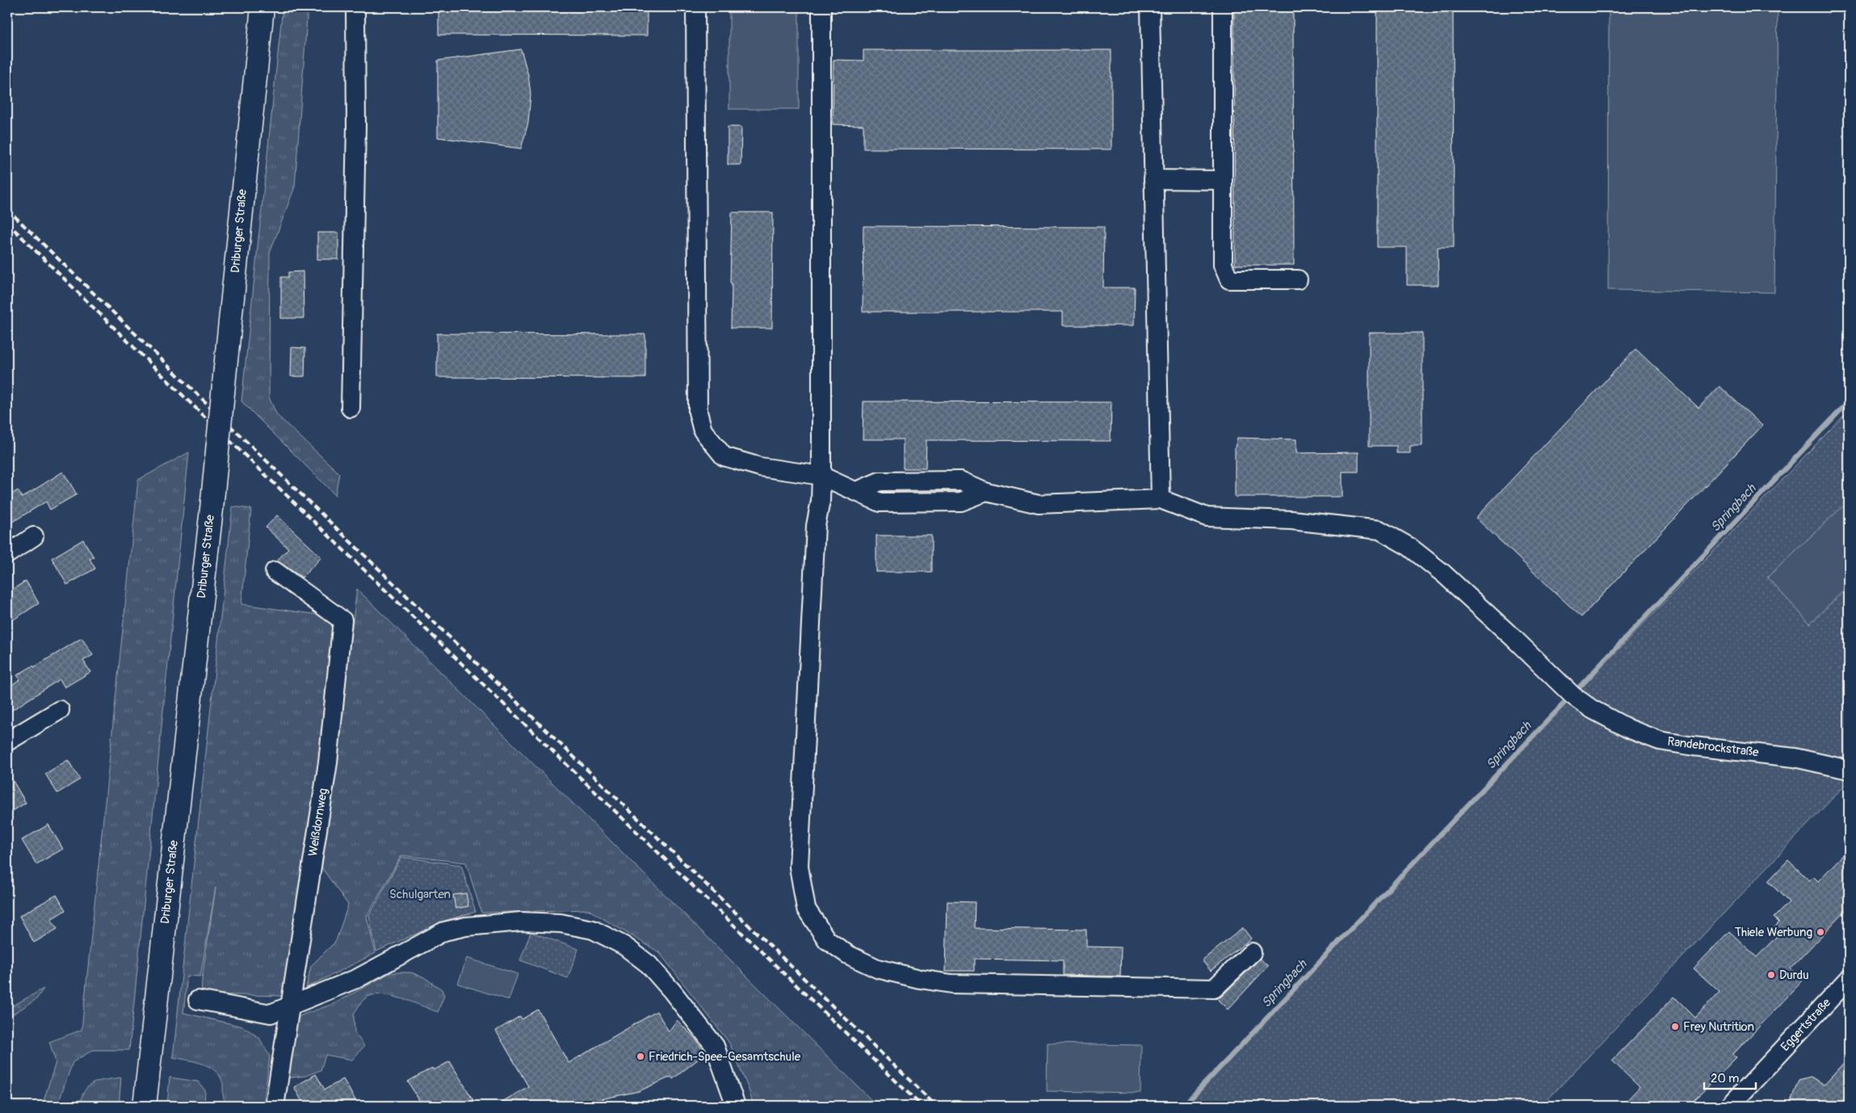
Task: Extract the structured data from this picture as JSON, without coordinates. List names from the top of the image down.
{
  "streets": {
    "main road": ["Driburger Straße"],
    "street": ["Randebrockstraße", "Weißdornweg", "Eggertstraße"]
  },
  "water": ["Springbach"],
  "parks": ["Schulgarten"],
  "places": [
    "Thiele Werbung",
    "Durdu",
    "Frey Nutrition",
    "Friedrich-Spee-Gesamtschule"
  ],
  "scale_bar": "20 m"
}
